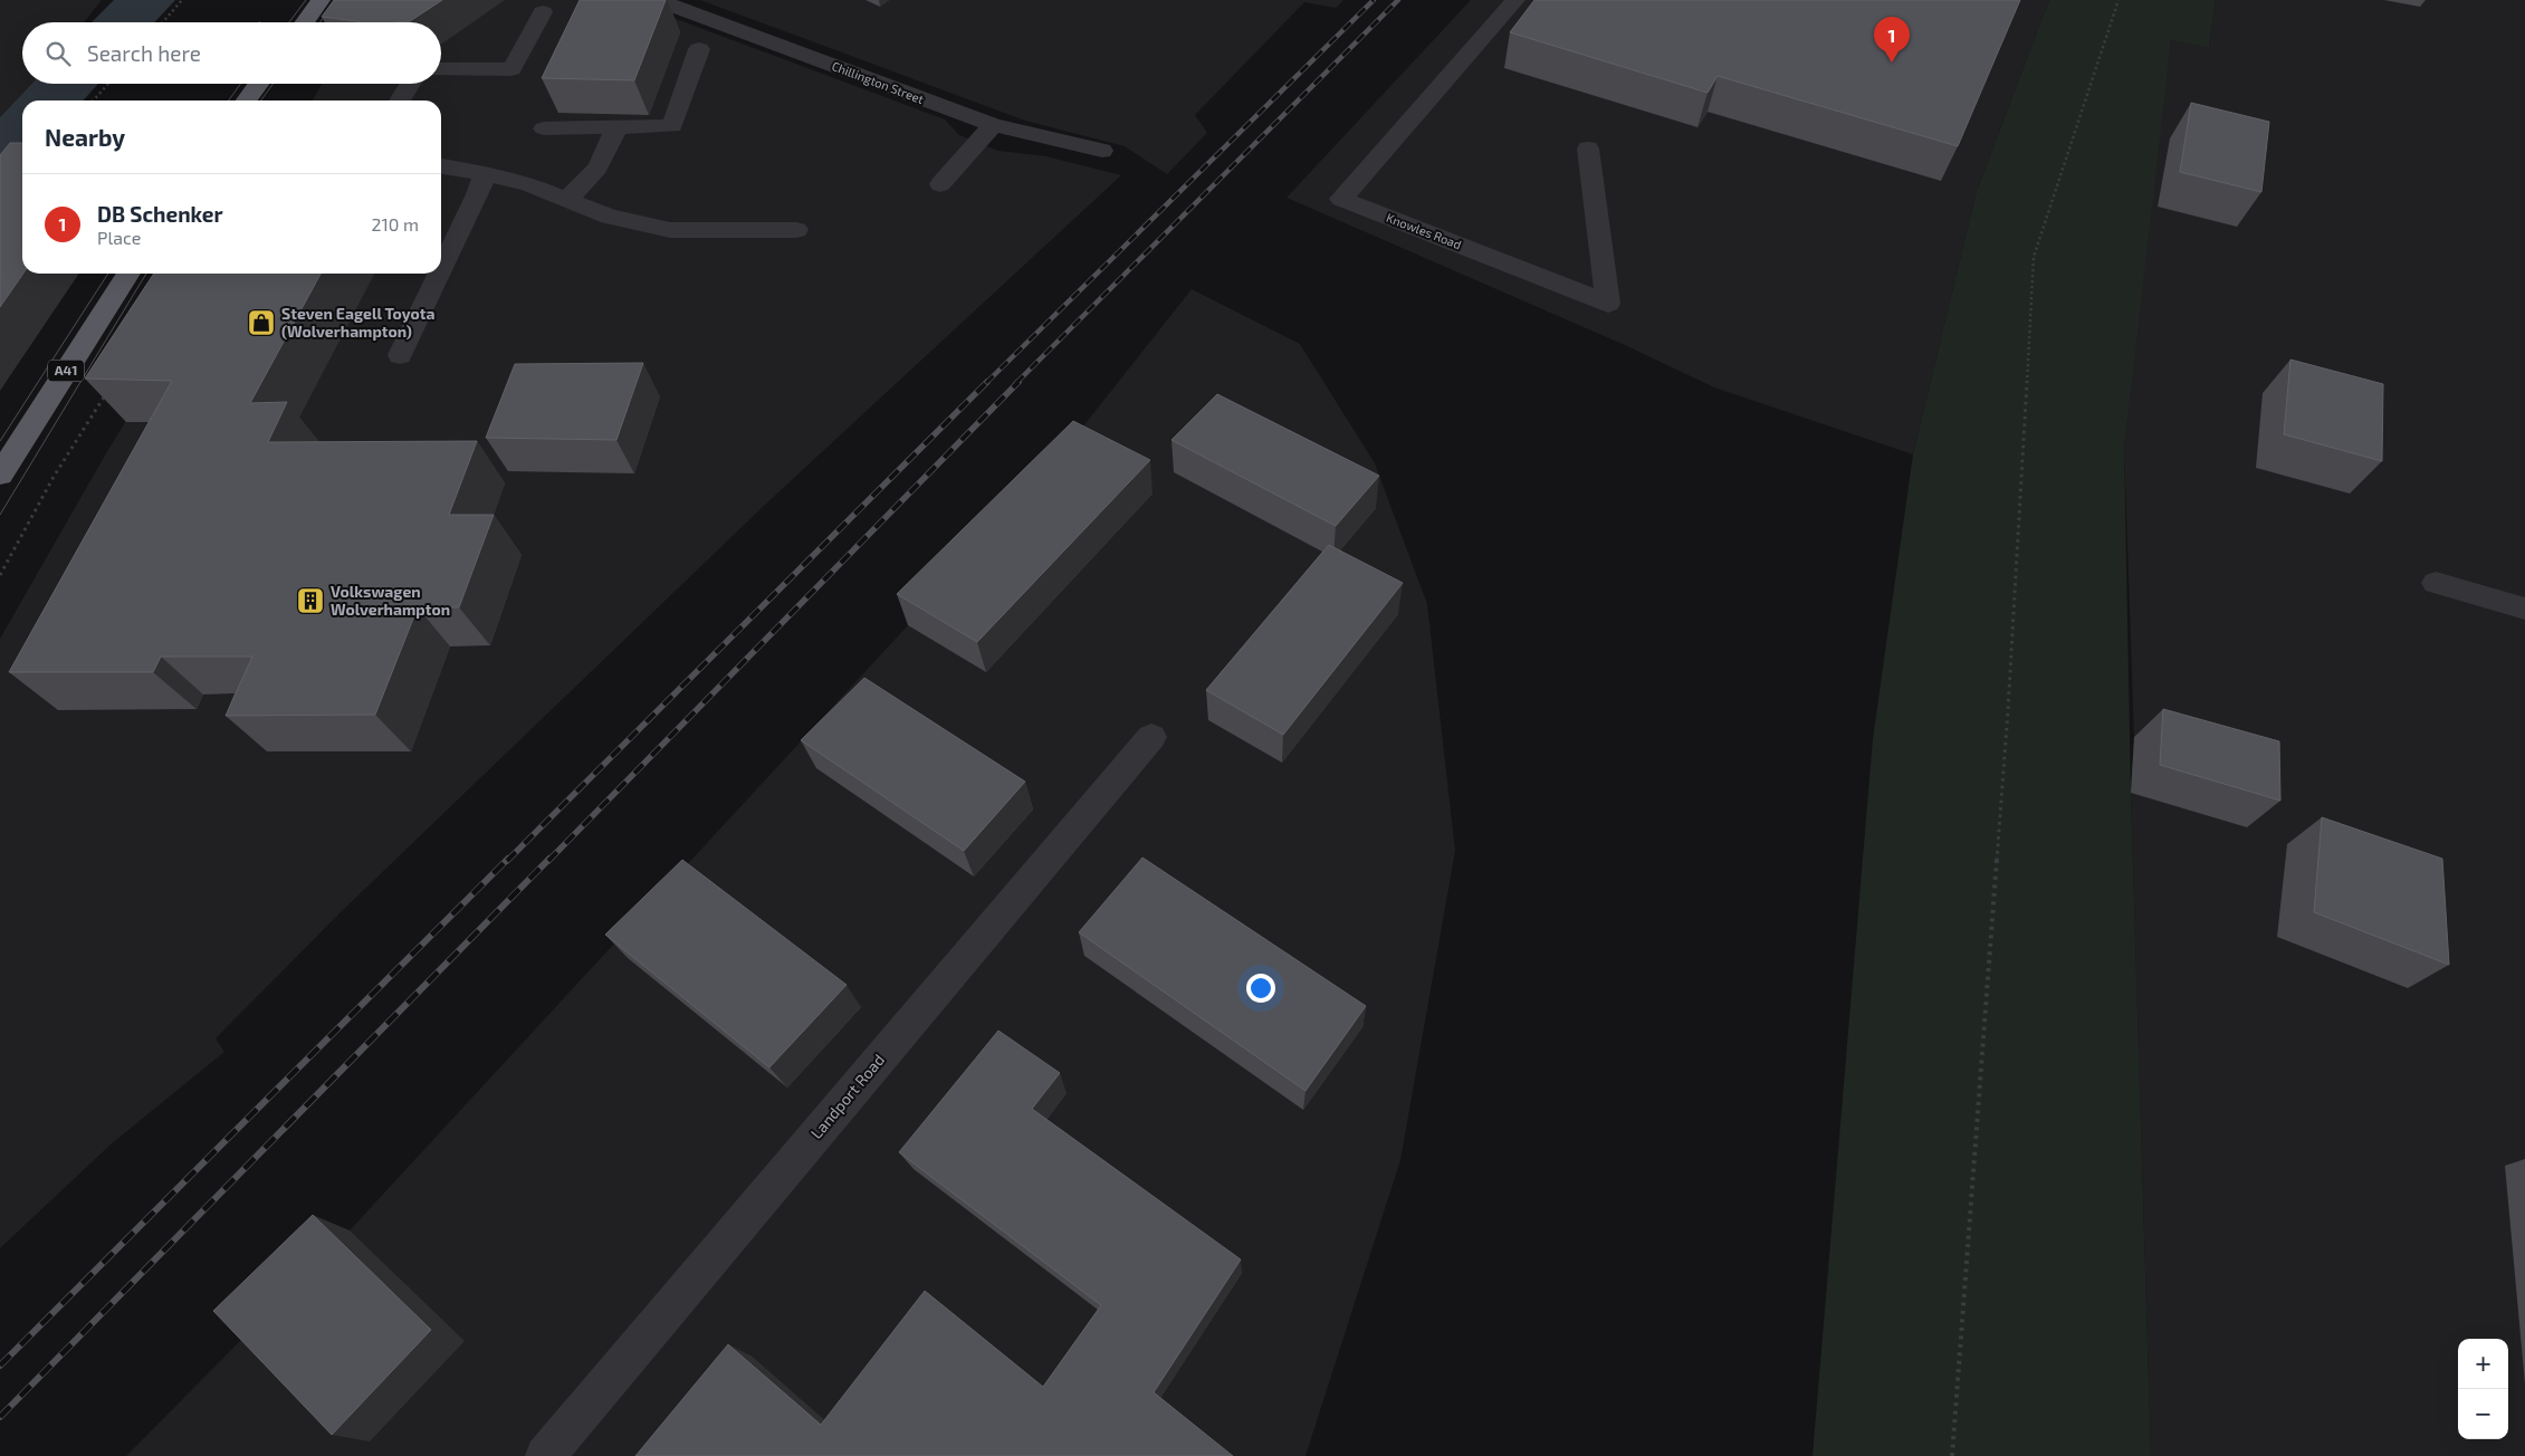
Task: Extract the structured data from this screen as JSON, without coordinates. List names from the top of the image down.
{
  "streets": {
    "highway": ["A41"],
    "street": ["Chillington Street", "Knowles Road", "Landport Road"]
  },
  "places": {
    "shop": ["Steven Eagell Toyota (Wolverhampton)"],
    "building": ["Volkswagen Wolverhampton"]
  },
  "page": {
    "pins": "1",
    "search": "Search here",
    "heading": "Nearby",
    "list": [
      {
        "mark": "1",
        "name": "DB Schenker",
        "note": "Place",
        "value": "210 m"
      }
    ],
    "map_buttons": ["+", "−"]
  }
}
